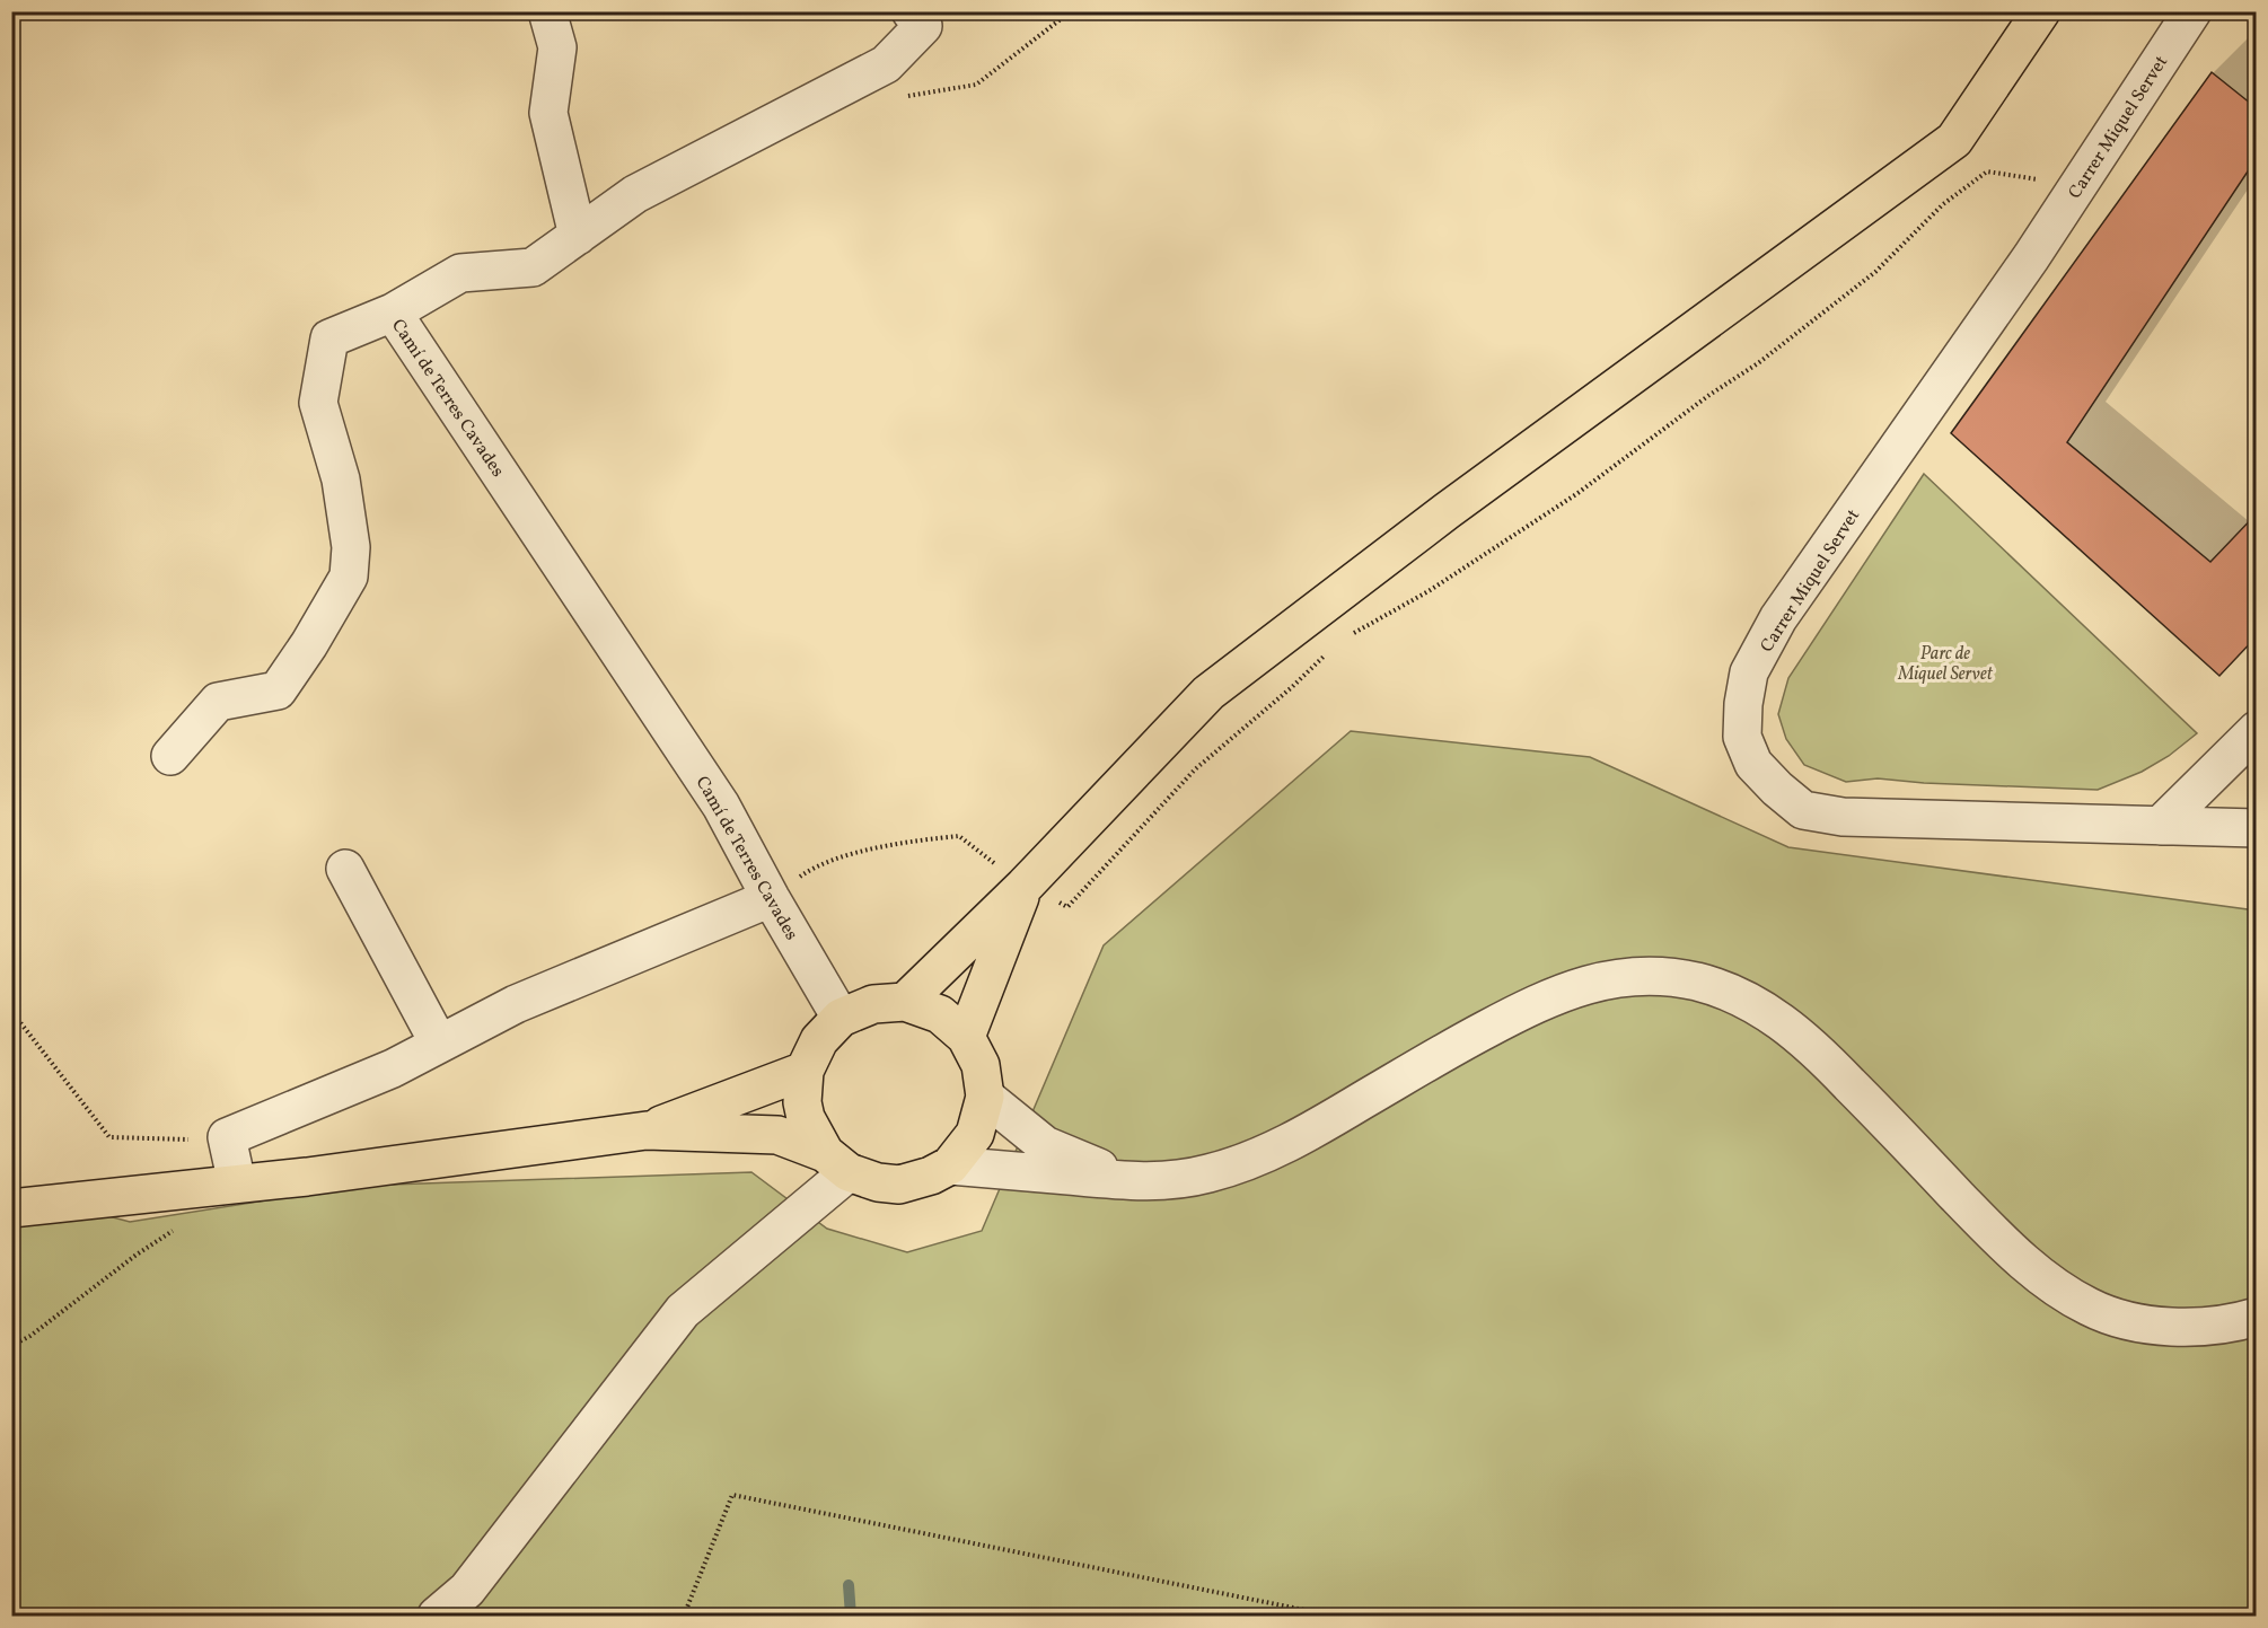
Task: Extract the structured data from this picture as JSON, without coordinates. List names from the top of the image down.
{
  "streets": {
    "street": ["Carrer Miquel Servet", "Camí de Terres Cavades"]
  },
  "parks": ["Parc de Miquel Servet"]
}
